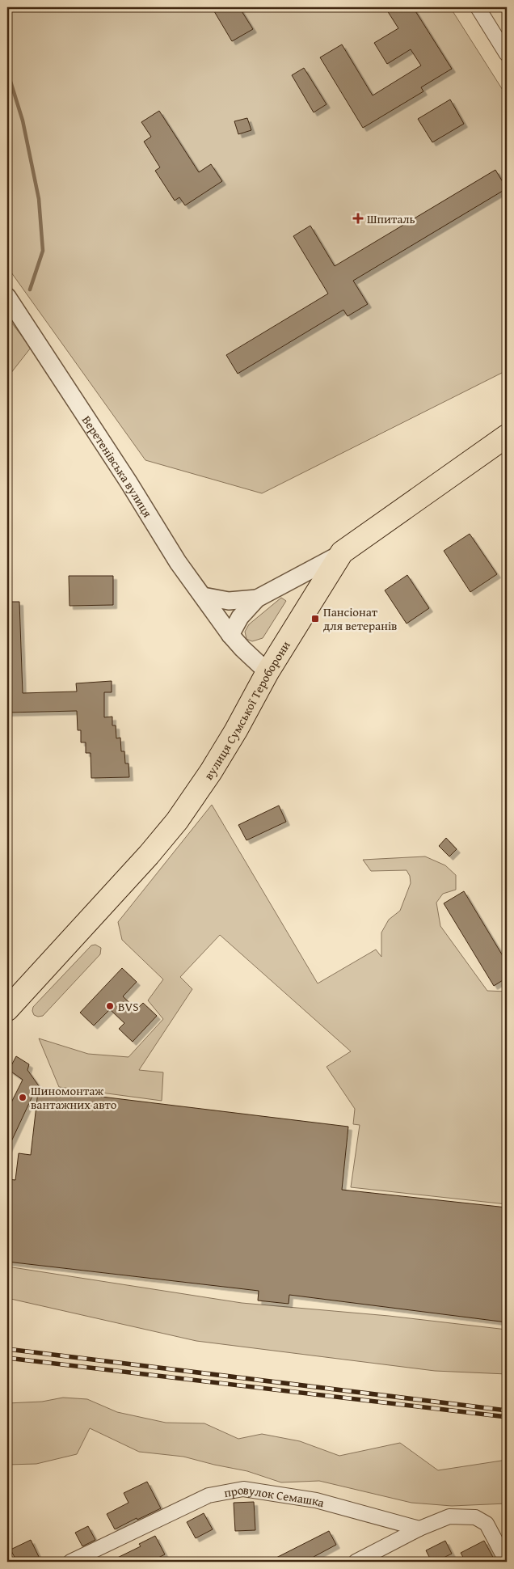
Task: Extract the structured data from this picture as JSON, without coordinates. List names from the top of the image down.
{
  "streets": {
    "main road": ["вулиця Сумської Тероборони"],
    "street": ["Веретенівська вулиця", "провулок Семашка"]
  },
  "crossings": [
    ["Веретенівська вулиця", "вулиця Сумської Тероборони"]
  ],
  "places": {
    "health": ["Шпиталь"],
    "transit": ["Пансіонат для ветеранів"],
    "other": ["BVS", "Шиномонтаж вантажних авто"]
  }
}
